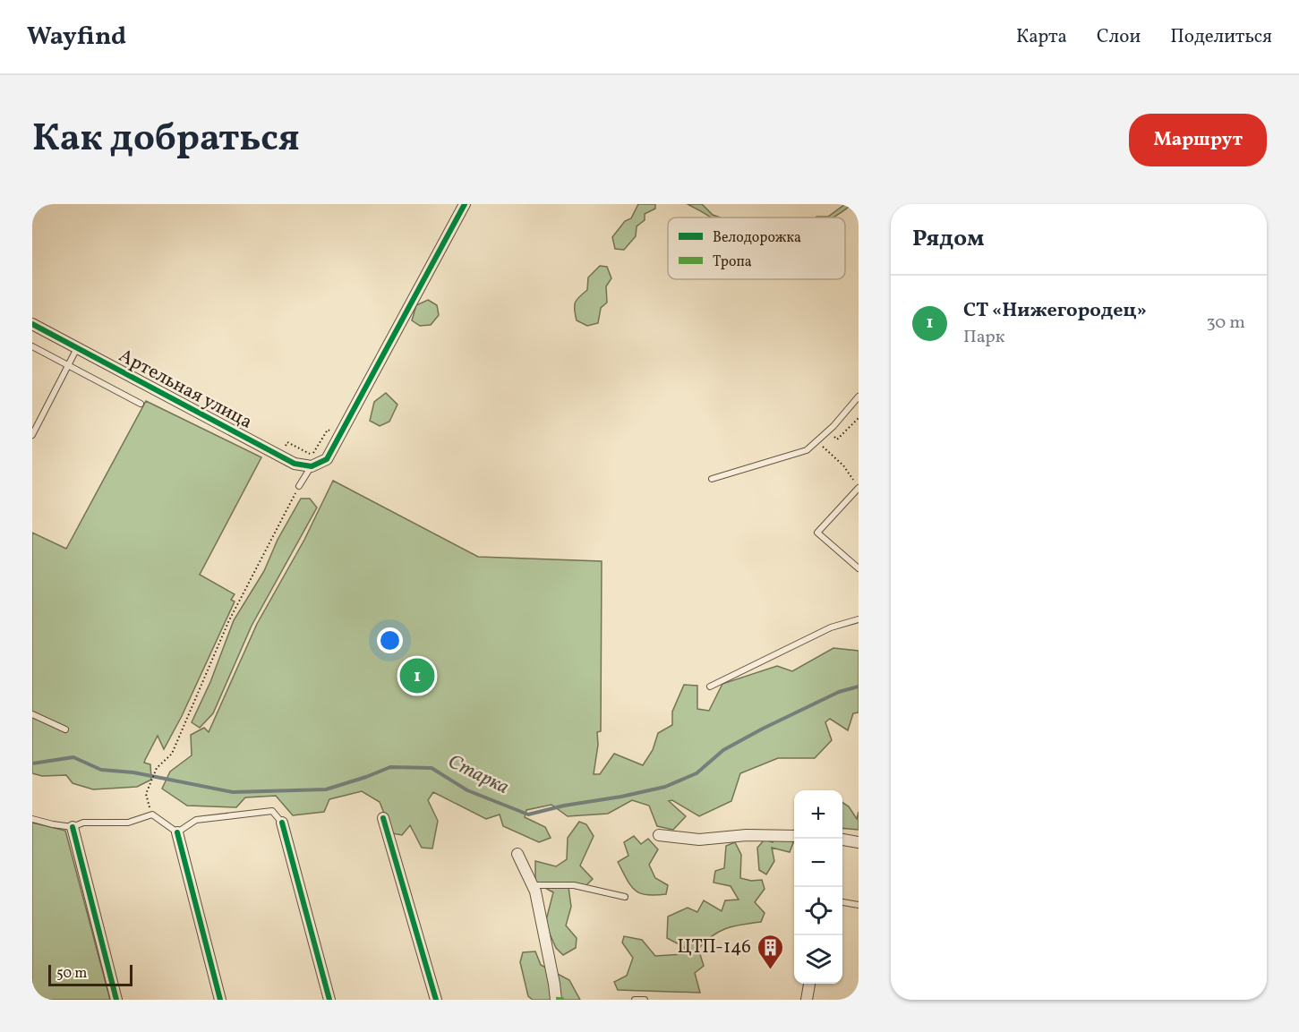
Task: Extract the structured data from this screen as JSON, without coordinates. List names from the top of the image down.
{
  "streets": {
    "street": ["Артельная улица"]
  },
  "water": ["Старка"],
  "places": {
    "building": ["ЦТП-146"]
  },
  "legend": ["Велодорожка", "Тропа"],
  "scale_bar": "50 m",
  "page": {
    "header": "Wayfind",
    "nav": ["Карта", "Слои", "Поделиться"],
    "title": "Как добраться",
    "buttons": "Маршрут",
    "heading": "Рядом",
    "list": [
      {
        "mark": "1",
        "name": "СТ «Нижегородец»",
        "note": "Парк",
        "value": "30 m"
      }
    ],
    "pins": "1",
    "map_buttons": ["+", "−"],
    "scale": "50 m"
  }
}
